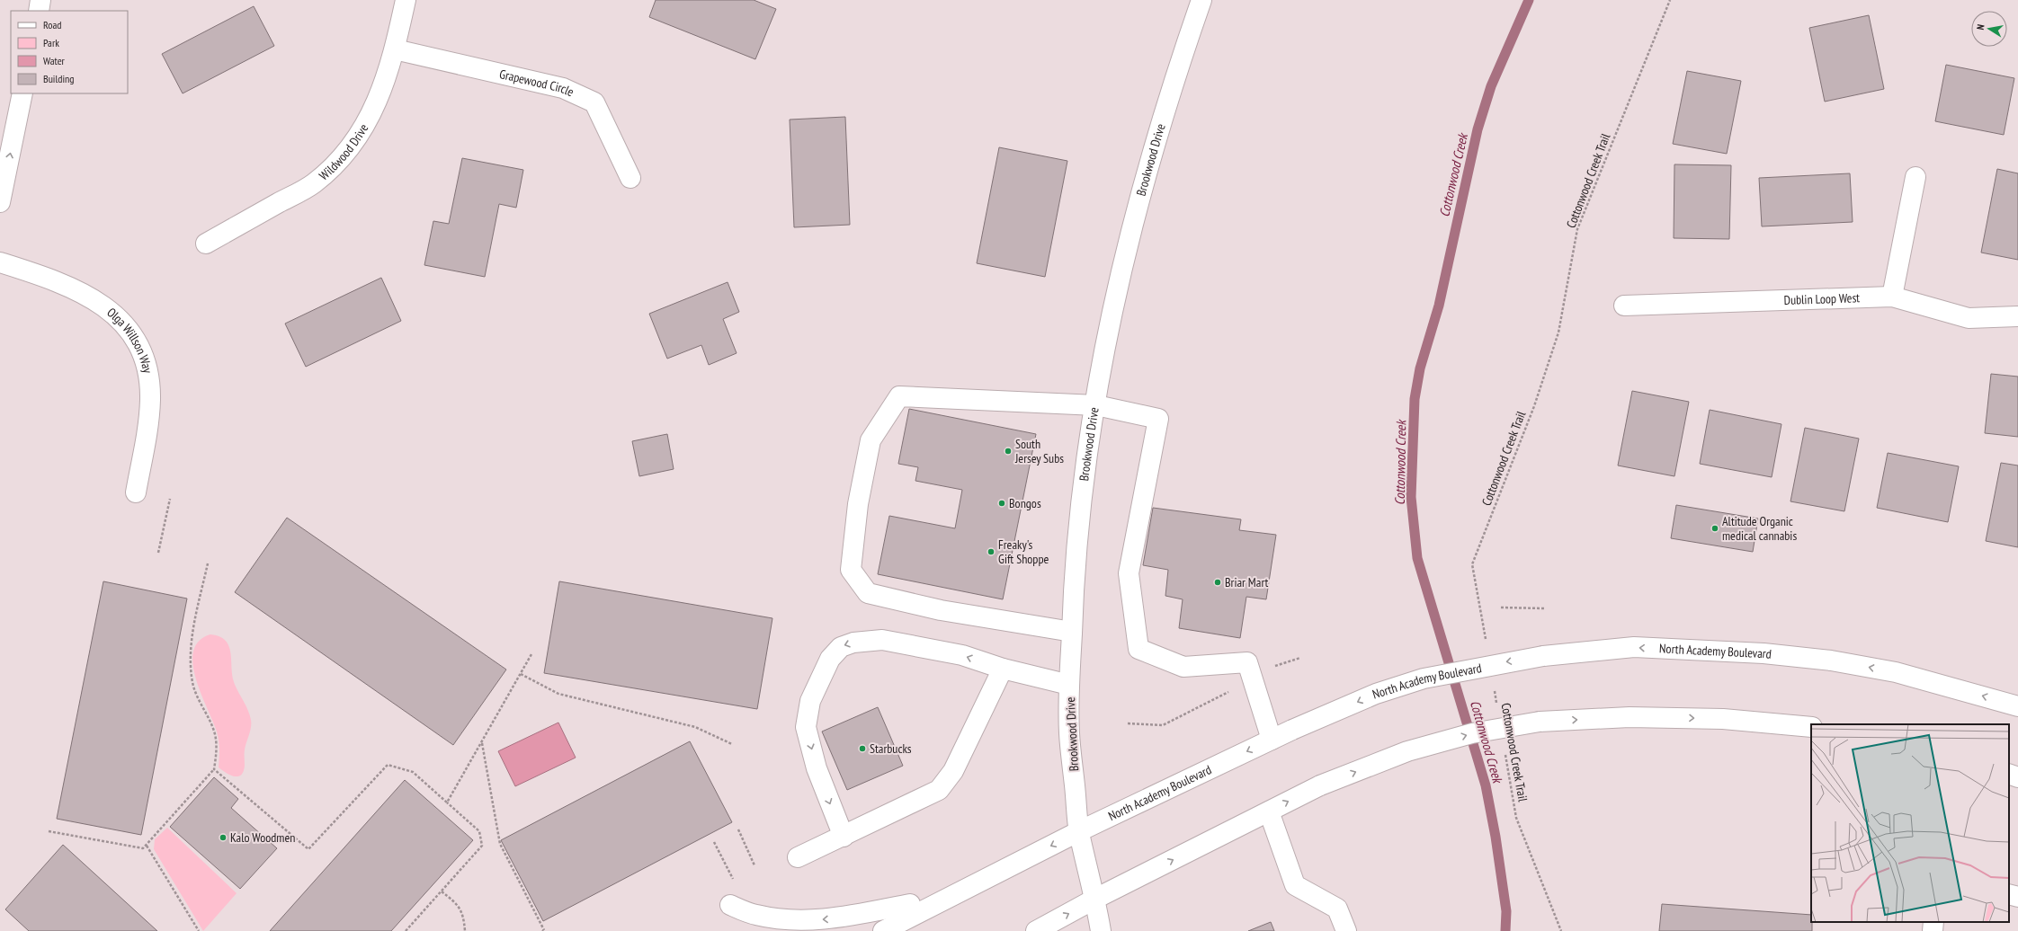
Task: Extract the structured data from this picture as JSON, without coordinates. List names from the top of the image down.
{
  "streets": {
    "main road": [
      "Grapewood Circle",
      "Wildwood Drive",
      "Brookwood Drive",
      "Dublin Loop West",
      "Olga Willson Way",
      "North Academy Boulevard"
    ],
    "path": ["Cottonwood Creek Trail"]
  },
  "crossings": [
    ["Grapewood Circle", "Wildwood Drive"],
    ["Brookwood Drive", "North Academy Boulevard"]
  ],
  "water": ["Cottonwood Creek"],
  "places": [
    "South Jersey Subs",
    "Bongos",
    "Altitude Organic medical cannabis",
    "Freaky's Gift Shoppe",
    "Briar Mart",
    "Starbucks",
    "Kalo Woodmen"
  ],
  "legend": [
    "Road",
    "Park",
    "Water",
    "Building"
  ],
  "north": "left"
}
